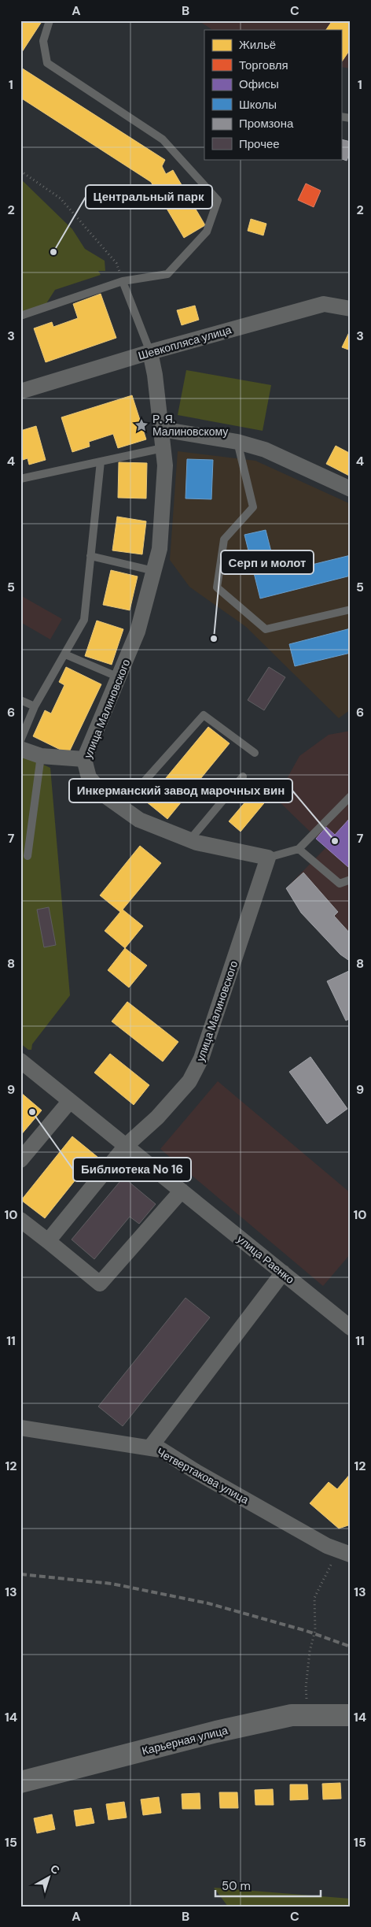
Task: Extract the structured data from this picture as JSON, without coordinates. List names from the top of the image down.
{
  "streets": {
    "street": [
      "Шевкопляса улица",
      "улица Малиновского",
      "улица Раенко",
      "Четвертакова улица",
      "Карьерная улица"
    ]
  },
  "crossings": [
    ["Шевкопляса улица", "улица Малиновского"],
    ["улица Малиновского", "улица Раенко"]
  ],
  "places": {
    "other": [
      "Центральный парк",
      "Серп и молот",
      "Инкерманский завод марочных вин",
      "Библиотека No 16"
    ],
    "place": ["Р. Я. Малиновскому"]
  },
  "legend": [
    "Жильё",
    "Торговля",
    "Офисы",
    "Школы",
    "Промзона",
    "Прочее"
  ],
  "scale_bar": "50 m",
  "north": "top right",
  "grid": {
    "columns": ["A", "B", "C"],
    "rows": [
      "1",
      "2",
      "3",
      "4",
      "5",
      "6",
      "7",
      "8",
      "9",
      "10",
      "11",
      "12",
      "13",
      "14",
      "15"
    ]
  }
}
